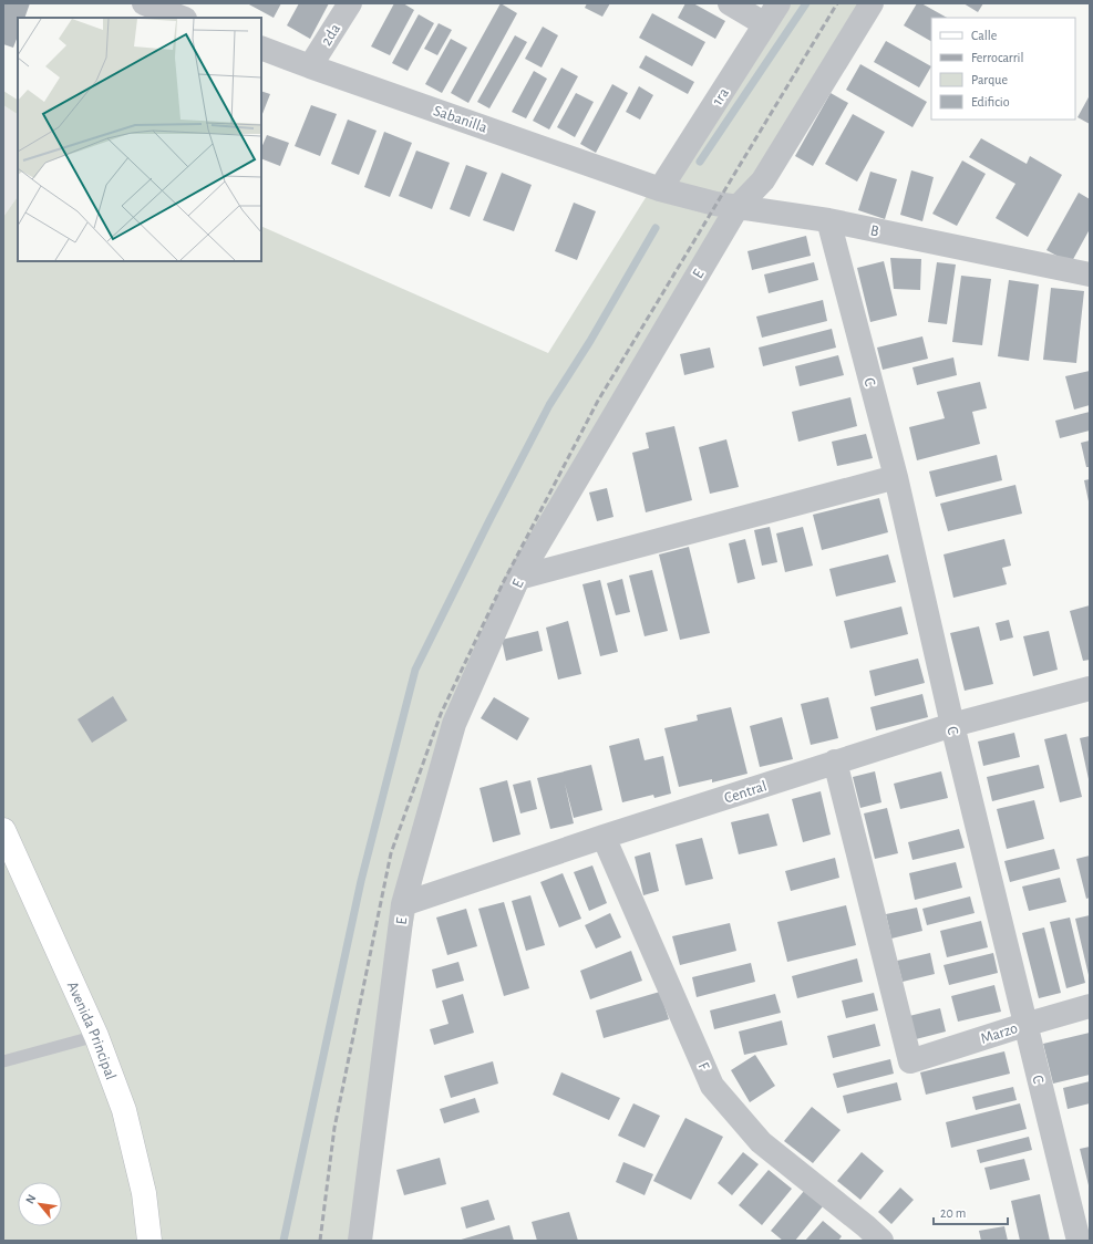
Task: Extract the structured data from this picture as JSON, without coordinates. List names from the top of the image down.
{
  "streets": {
    "main road": ["Avenida Principal"],
    "street": [
      "2da",
      "1ra",
      "Sabanilla",
      "B",
      "E",
      "C",
      "Central",
      "Marzo",
      "F"
    ]
  },
  "crossings": [
    ["2da", "Sabanilla"],
    ["1ra", "Sabanilla"],
    ["1ra", "B"],
    ["Sabanilla", "B"],
    ["B", "E"],
    ["B", "C"],
    ["E", "Central"],
    ["C", "Central"],
    ["C", "Marzo"],
    ["Central", "Marzo"],
    ["Central", "F"]
  ],
  "legend": [
    "Calle",
    "Ferrocarril",
    "Parque",
    "Edificio"
  ],
  "scale_bar": "20 m",
  "north": "top left"
}
